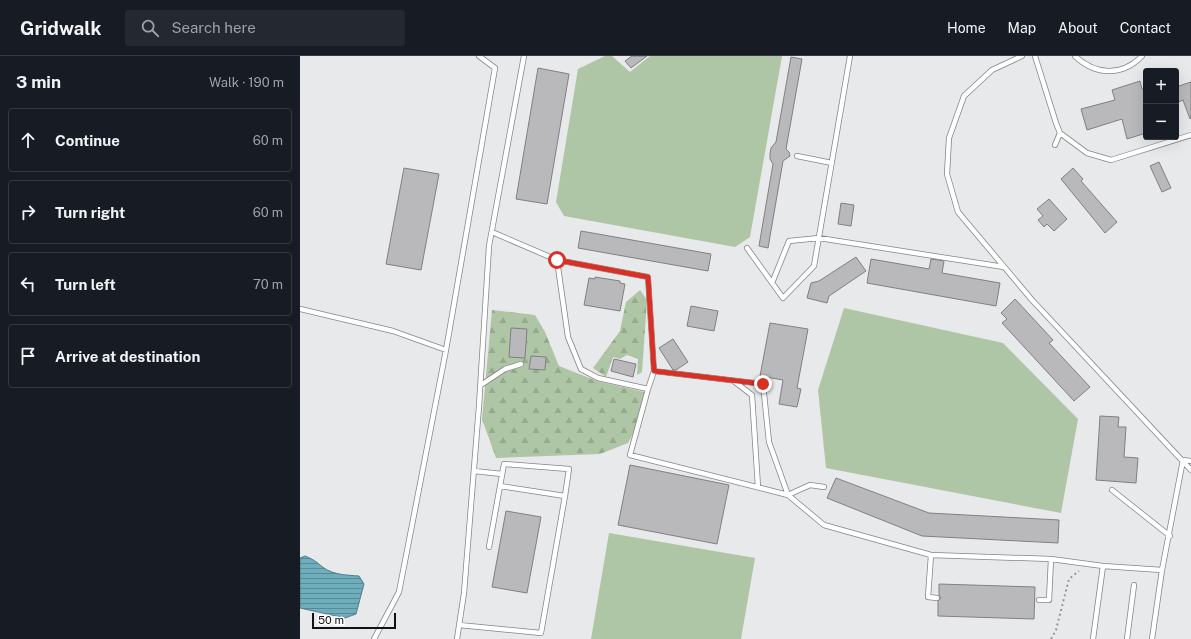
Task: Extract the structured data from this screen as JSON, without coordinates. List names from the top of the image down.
{
  "scale_bar": "50 m",
  "page": {
    "header": "Gridwalk",
    "search": "Search here",
    "nav": [
      "Home",
      "Map",
      "About",
      "Contact"
    ],
    "heading": ["3 min", "Walk · 190 m"],
    "map_buttons": ["+", "−"],
    "list": [
      ["Continue", "60 m"],
      ["Turn right", "60 m"],
      ["Turn left", "70 m"],
      "Arrive at destination"
    ],
    "scale": "50 m"
  }
}
